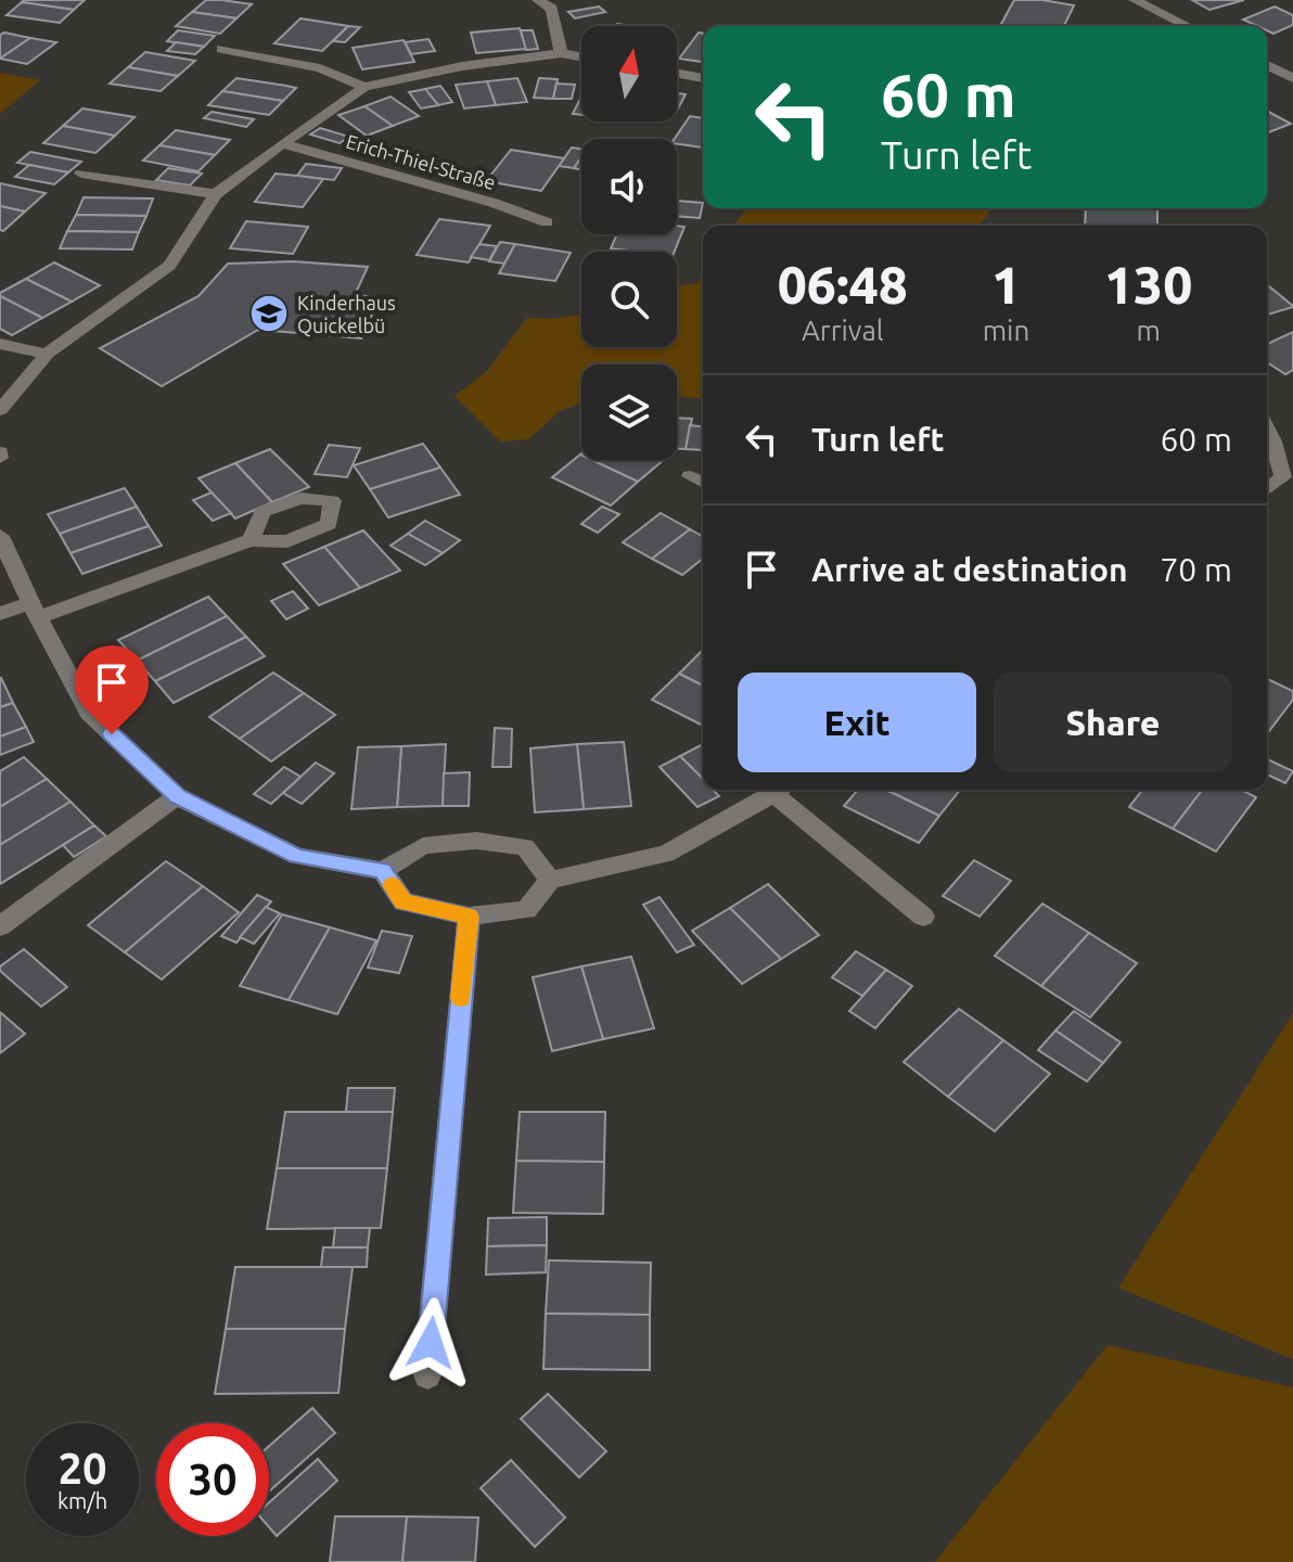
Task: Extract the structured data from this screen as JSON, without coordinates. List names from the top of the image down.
{
  "streets": {
    "street": ["Erich-Thiel-Straße"]
  },
  "places": {
    "school or university": ["Kinderhaus Quickelbü"]
  },
  "north": "top",
  "page": {
    "turn": ["60 m", "Turn left"],
    "eta": [
      "06:48",
      "Arrival",
      "1",
      "min",
      "130",
      "m"
    ],
    "list": [
      {
        "name": "Turn left",
        "value": "60 m"
      },
      {
        "name": "Arrive at destination",
        "value": "70 m"
      }
    ],
    "buttons": ["Exit", "Share"],
    "speed": "20 km/h",
    "limit": "30"
  }
}
